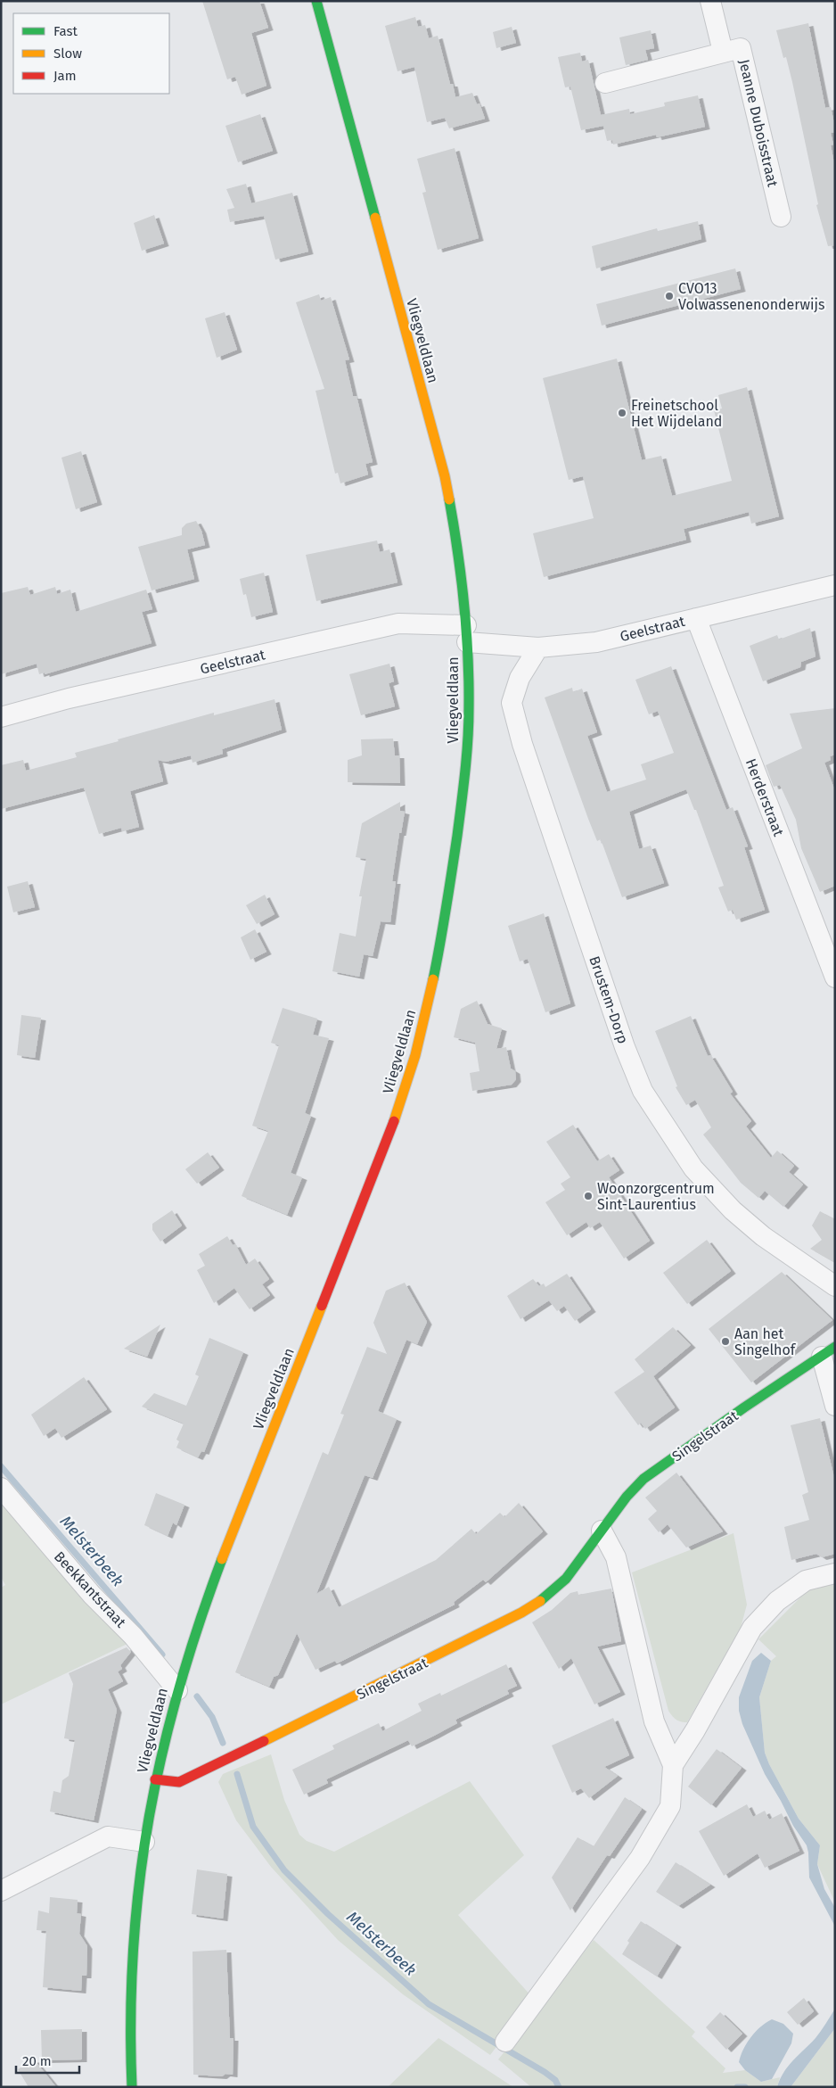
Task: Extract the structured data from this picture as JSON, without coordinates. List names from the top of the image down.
{
  "streets": {
    "main road": ["Vliegveldlaan", "Singelstraat"],
    "street": [
      "Jeanne Duboisstraat",
      "Geelstraat",
      "Herderstraat",
      "Brustem-Dorp",
      "Beekkantstraat"
    ]
  },
  "crossings": [
    ["Vliegveldlaan", "Geelstraat"],
    ["Vliegveldlaan", "Singelstraat"],
    ["Vliegveldlaan", "Beekkantstraat"],
    ["Geelstraat", "Herderstraat"],
    ["Geelstraat", "Brustem-Dorp"]
  ],
  "water": ["Melsterbeek"],
  "places": [
    "CVO13 Volwassenenonderwijs",
    "Freinetschool Het Wijdeland",
    "Woonzorgcentrum Sint-Laurentius",
    "Aan het Singelhof"
  ],
  "legend": ["Fast", "Slow", "Jam"],
  "scale_bar": "20 m"
}
